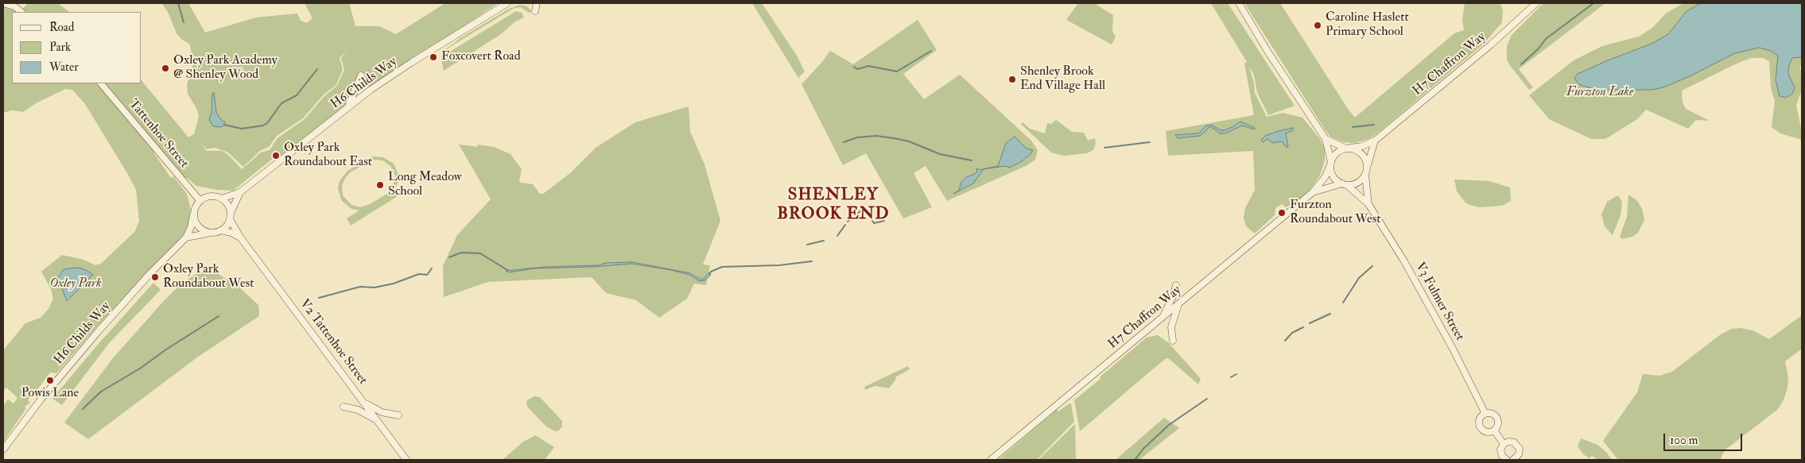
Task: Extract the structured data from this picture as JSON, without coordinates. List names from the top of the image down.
{
  "streets": {
    "street": [
      "H7 Chaffron Way",
      "H6 Childs Way",
      "Tattenhoe Street",
      "V3 Fulmer Street",
      "V2 Tattenhoe Street"
    ]
  },
  "crossings": [
    ["H7 Chaffron Way", "V3 Fulmer Street"],
    ["H6 Childs Way", "Tattenhoe Street"],
    ["H6 Childs Way", "V2 Tattenhoe Street"],
    ["Tattenhoe Street", "V2 Tattenhoe Street"]
  ],
  "districts": ["SHENLEY BROOK END"],
  "parks": ["Furzton Lake", "Oxley Park"],
  "places": [
    "Caroline Haslett Primary School",
    "Foxcovert Road",
    "Oxley Park Academy @ Shenley Wood",
    "Shenley Brook End Village Hall",
    "Oxley Park Roundabout East",
    "Long Meadow School",
    "Furzton Roundabout West",
    "Oxley Park Roundabout West",
    "Powis Lane"
  ],
  "legend": ["Road", "Park", "Water"],
  "scale_bar": "100 m"
}
